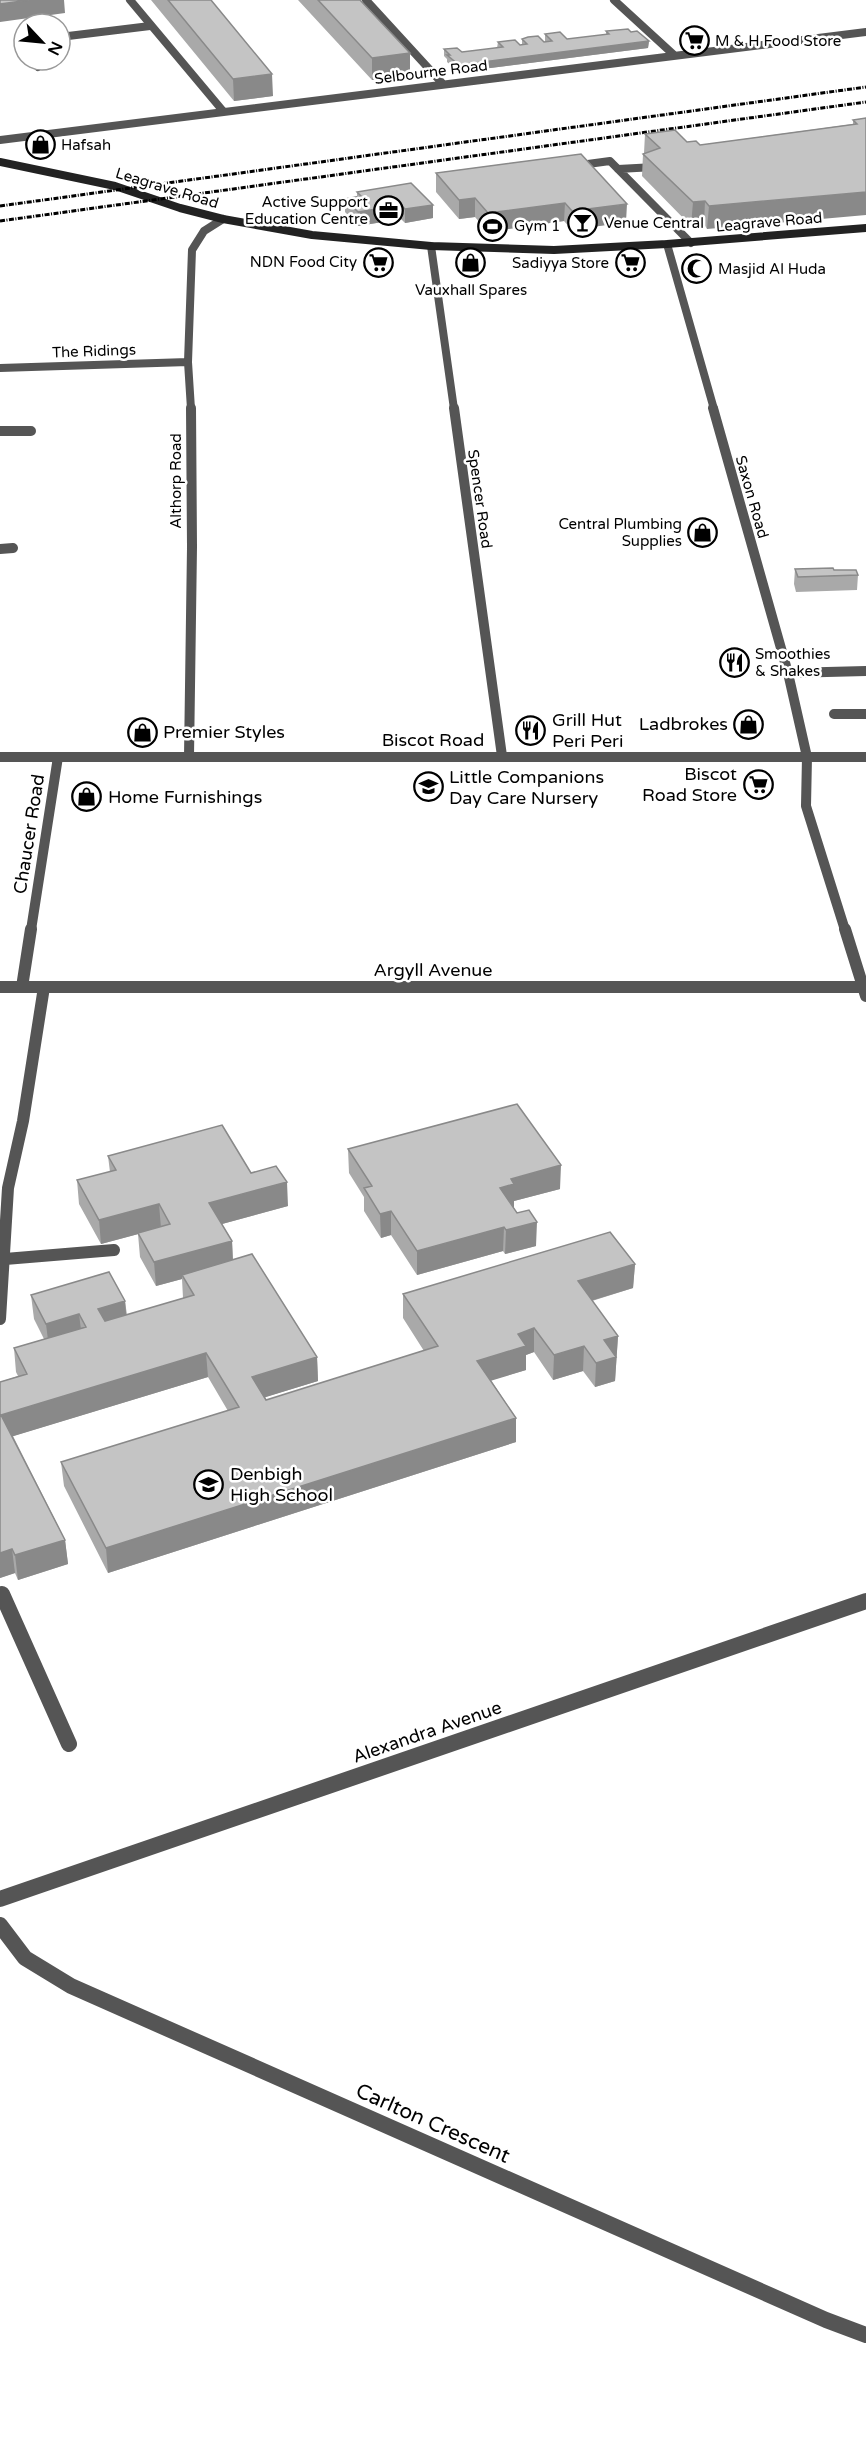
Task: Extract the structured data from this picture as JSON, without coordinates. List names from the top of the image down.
{
  "streets": {
    "main road": ["Leagrave Road"],
    "street": [
      "Selbourne Road",
      "The Ridings",
      "Althorp Road",
      "Saxon Road",
      "Spencer Road",
      "Biscot Road",
      "Chaucer Road",
      "Argyll Avenue",
      "Alexandra Avenue",
      "Carlton Crescent"
    ]
  },
  "crossings": [
    ["Leagrave Road", "Althorp Road"],
    ["Leagrave Road", "Saxon Road"],
    ["Leagrave Road", "Spencer Road"],
    ["The Ridings", "Althorp Road"],
    ["Althorp Road", "Biscot Road"],
    ["Saxon Road", "Biscot Road"],
    ["Saxon Road", "Argyll Avenue"],
    ["Spencer Road", "Biscot Road"],
    ["Biscot Road", "Chaucer Road"],
    ["Chaucer Road", "Argyll Avenue"]
  ],
  "places": {
    "supermarket": [
      "M & H Food Store",
      "NDN Food City",
      "Sadiyya Store",
      "Biscot Road Store"
    ],
    "shop": [
      "Hafsah",
      "Vauxhall Spares",
      "Central Plumbing Supplies",
      "Ladbrokes",
      "Premier Styles",
      "Home Furnishings"
    ],
    "office": ["Active Support Education Centre"],
    "bar": ["Venue Central"],
    "sports": ["Gym 1"],
    "mosque": ["Masjid Al Huda"],
    "restaurant": ["Smoothies & Shakes", "Grill Hut Peri Peri"],
    "school or university": ["Little Companions Day Care Nursery", "Denbigh High School"]
  },
  "north": "bottom right"
}
